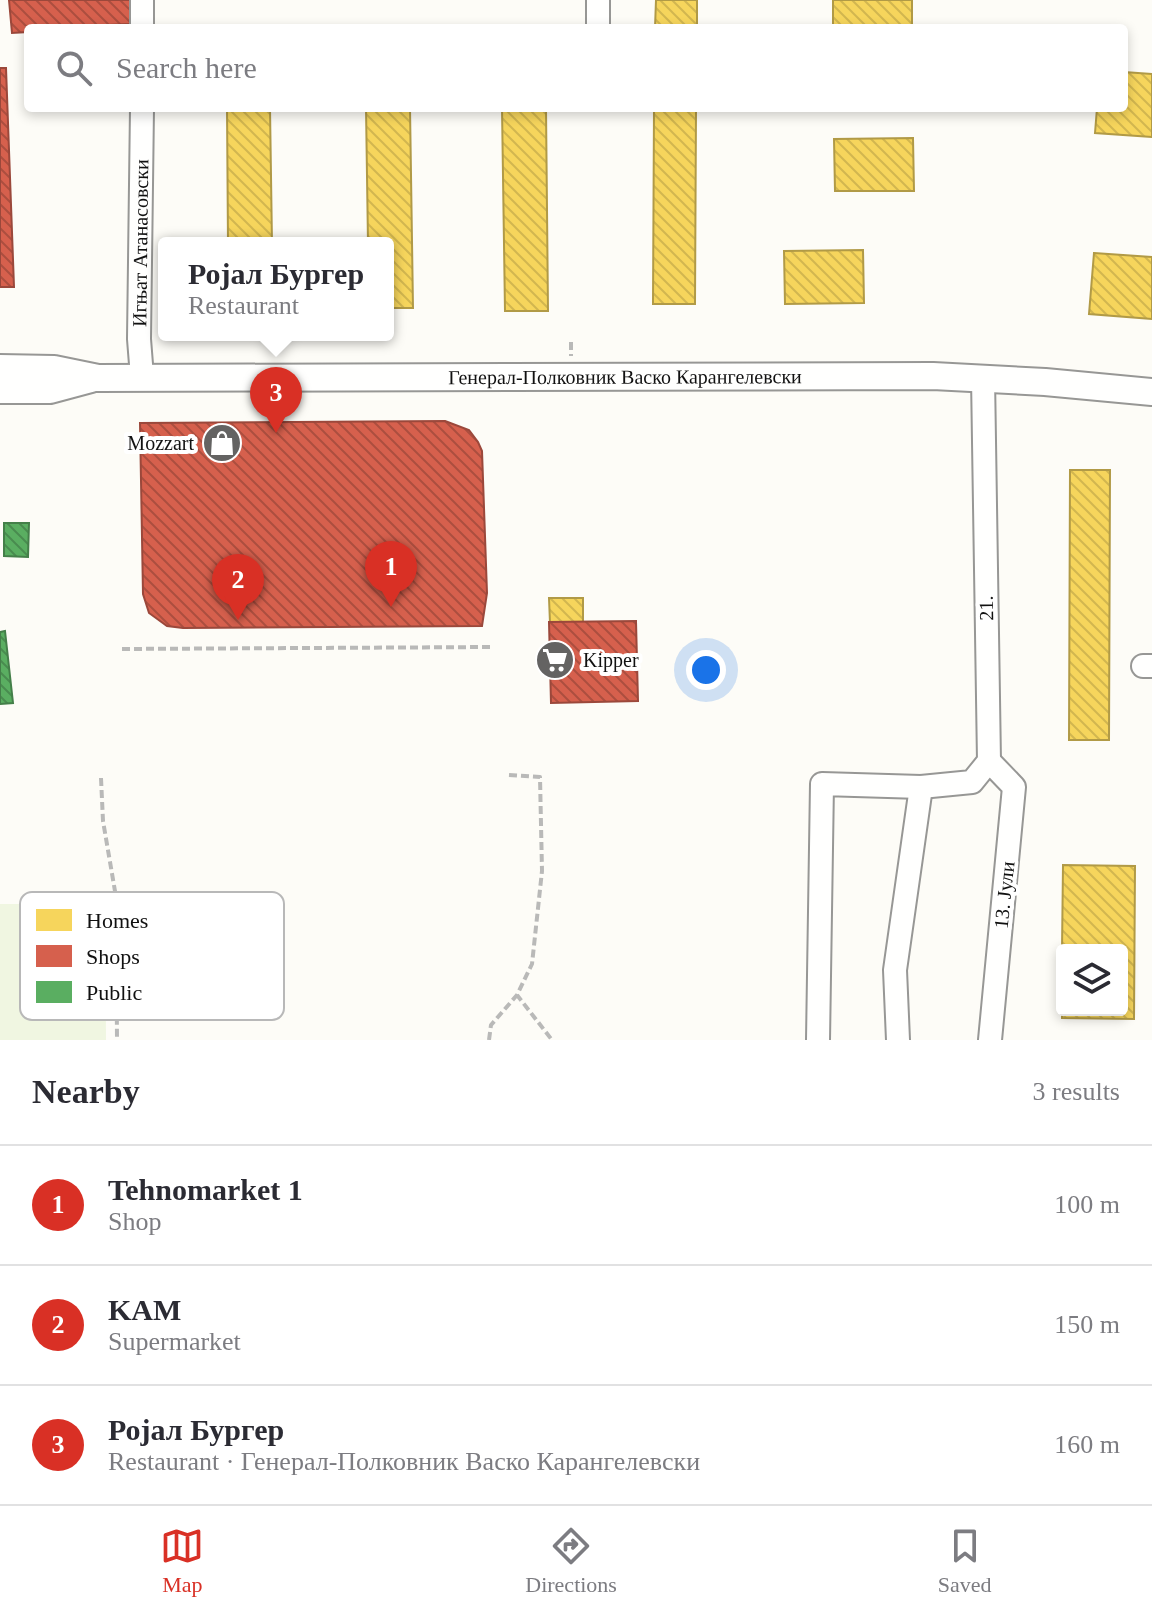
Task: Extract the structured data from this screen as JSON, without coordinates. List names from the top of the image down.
{
  "streets": {
    "street": [
      "Игњат Атанасовски",
      "Генерал-Полковник Васко Карангелевски",
      "21.",
      "13. Јули"
    ]
  },
  "crossings": [
    ["Игњат Атанасовски", "Генерал-Полковник Васко Карангелевски"],
    ["Генерал-Полковник Васко Карангелевски", "21."],
    ["21.", "13. Јули"]
  ],
  "places": {
    "shop": ["Mozzart"],
    "supermarket": ["Kipper"]
  },
  "legend": ["Homes", "Shops", "Public"],
  "page": {
    "search": "Search here",
    "popup": ["Ројал Бургер", "Restaurant"],
    "pins": ["3", "1", "2"],
    "heading": ["Nearby", "3 results"],
    "list": [
      {
        "mark": "1",
        "name": "Tehnomarket 1",
        "note": "Shop",
        "value": "100 m"
      },
      {
        "mark": "2",
        "name": "KAM",
        "note": "Supermarket",
        "value": "150 m"
      },
      {
        "mark": "3",
        "name": "Ројал Бургер",
        "note": "Restaurant · Генерал-Полковник Васко Карангелевски",
        "value": "160 m"
      }
    ],
    "nav": ["Map", "Directions", "Saved"]
  }
}
